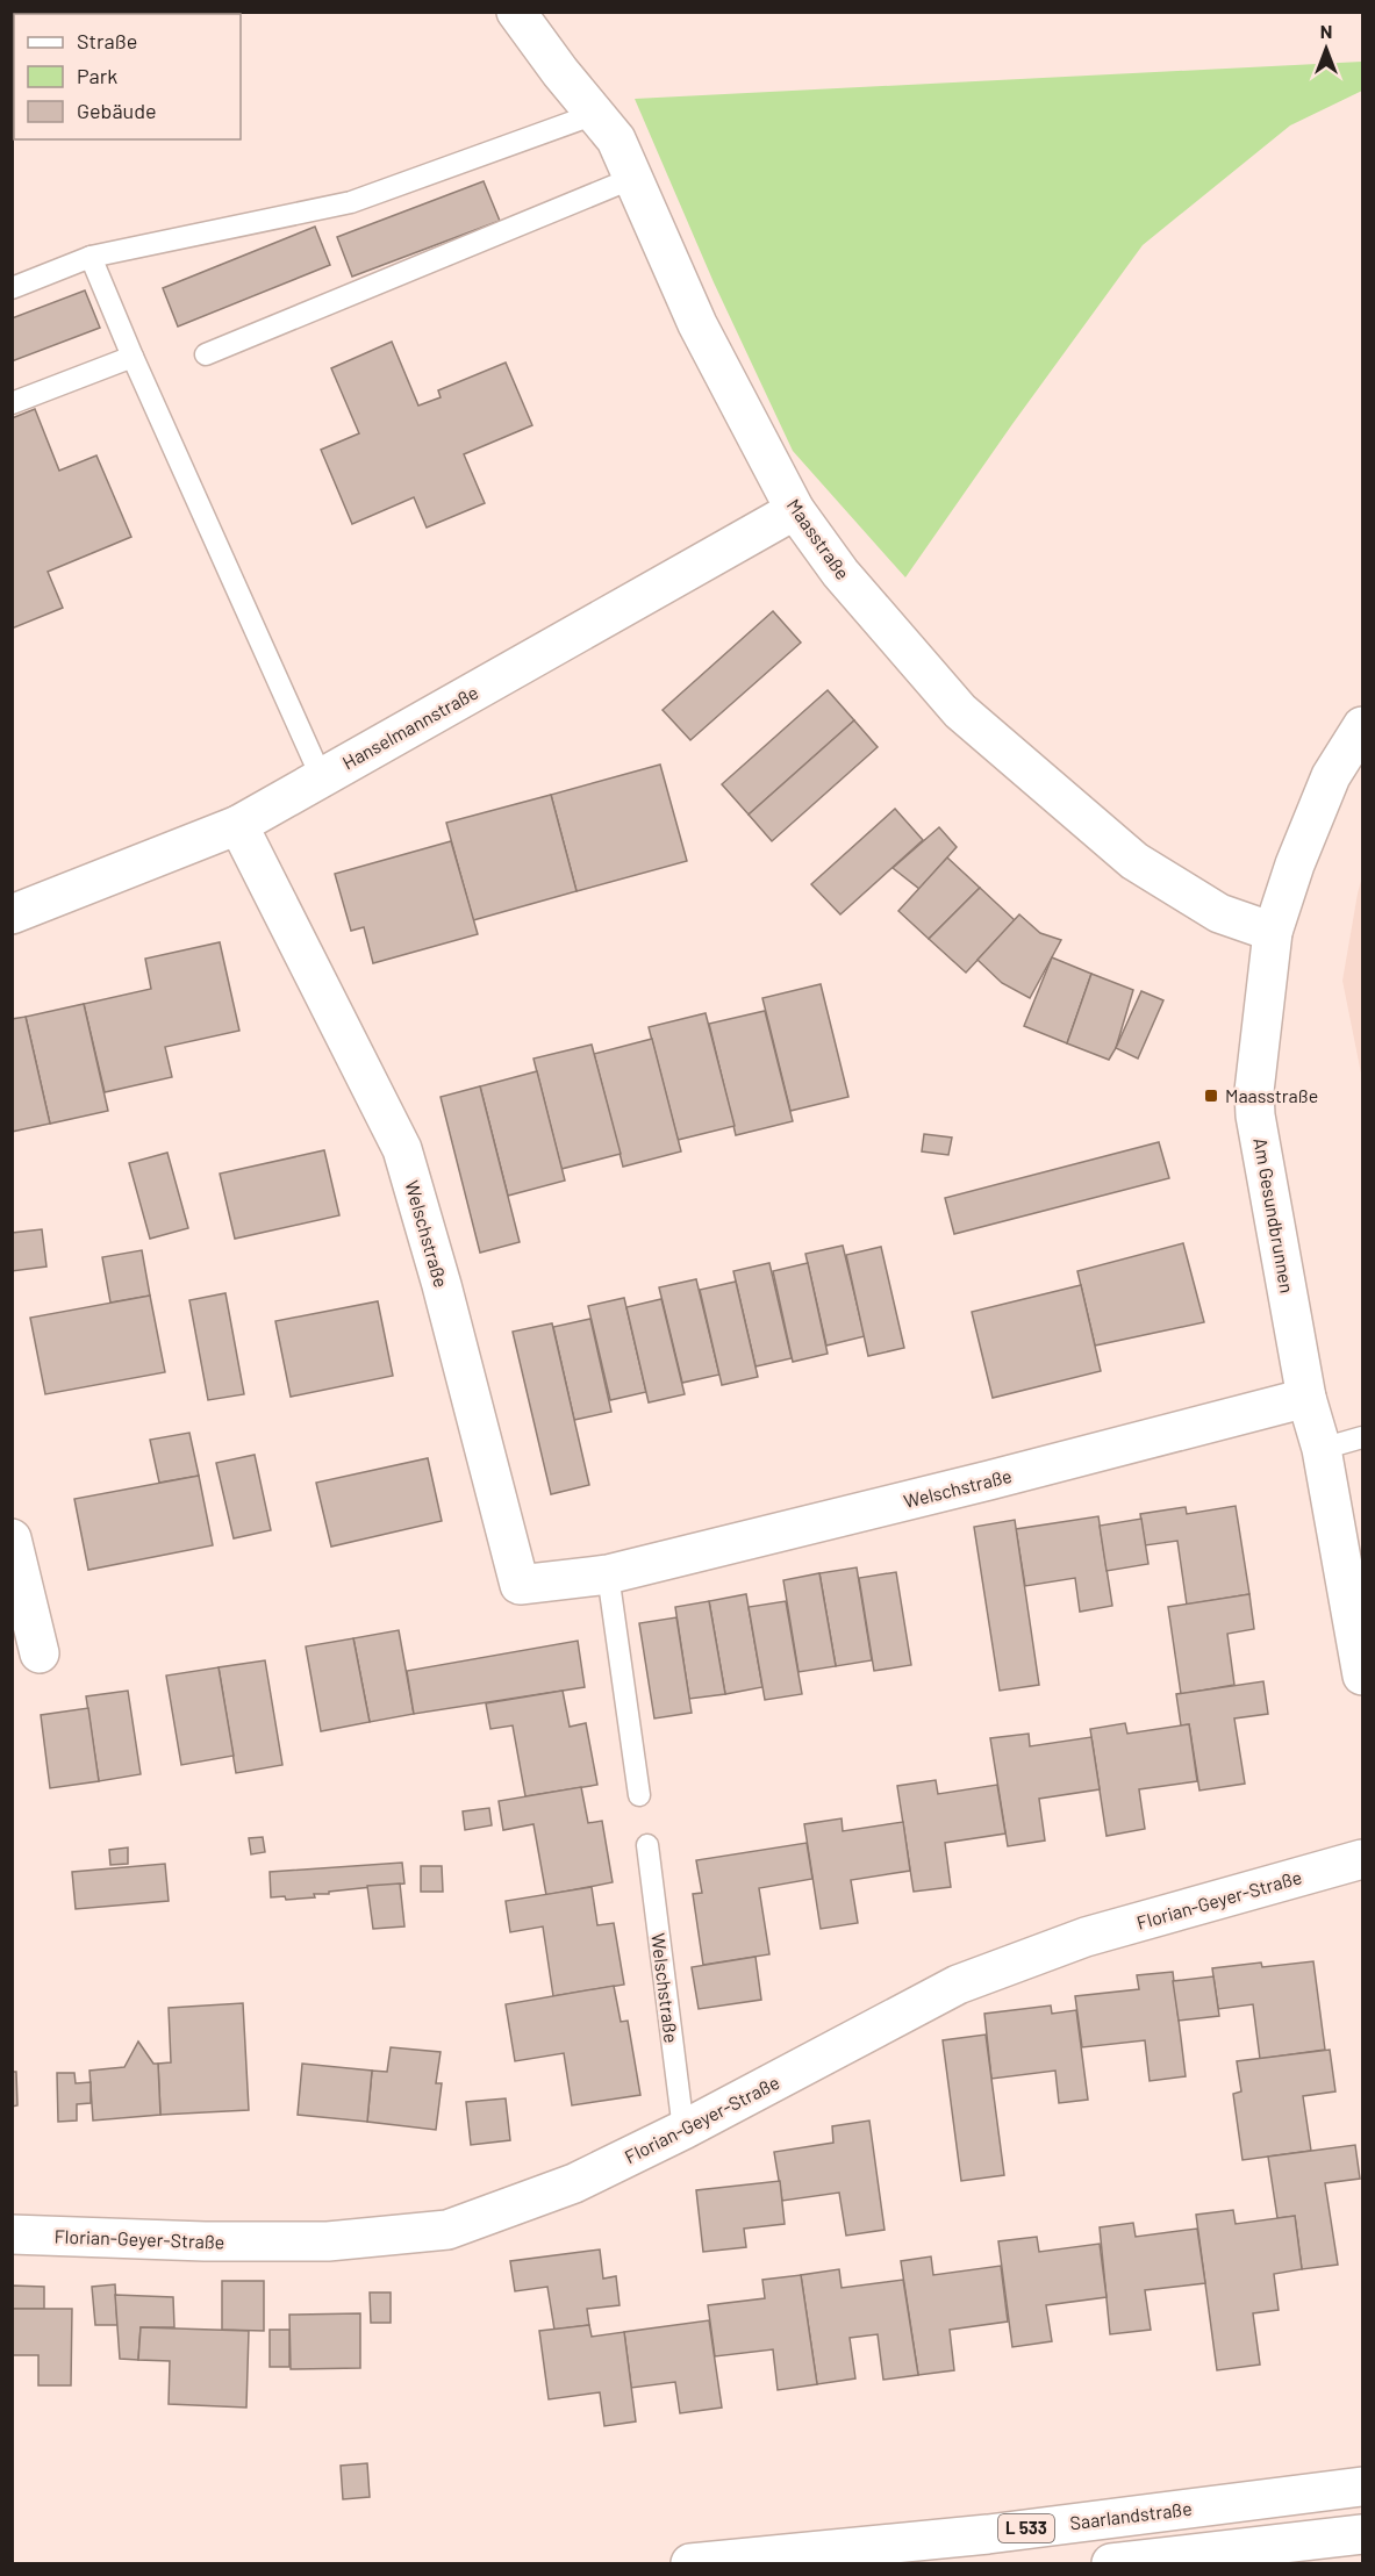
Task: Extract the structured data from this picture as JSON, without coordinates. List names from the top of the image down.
{
  "streets": {
    "street": [
      "Maasstraße",
      "Hanselmannstraße",
      "Am Gesundbrunnen",
      "Welschstraße",
      "Florian-Geyer-Straße",
      "Saarlandstraße",
      "L 533"
    ]
  },
  "crossings": [
    ["Maasstraße", "Hanselmannstraße"],
    ["Maasstraße", "Am Gesundbrunnen"],
    ["Hanselmannstraße", "Welschstraße"],
    ["Am Gesundbrunnen", "Welschstraße"],
    ["Welschstraße", "Florian-Geyer-Straße"]
  ],
  "places": {
    "transit": ["Maasstraße"]
  },
  "legend": ["Straße", "Park", "Gebäude"],
  "north": "top"
}
